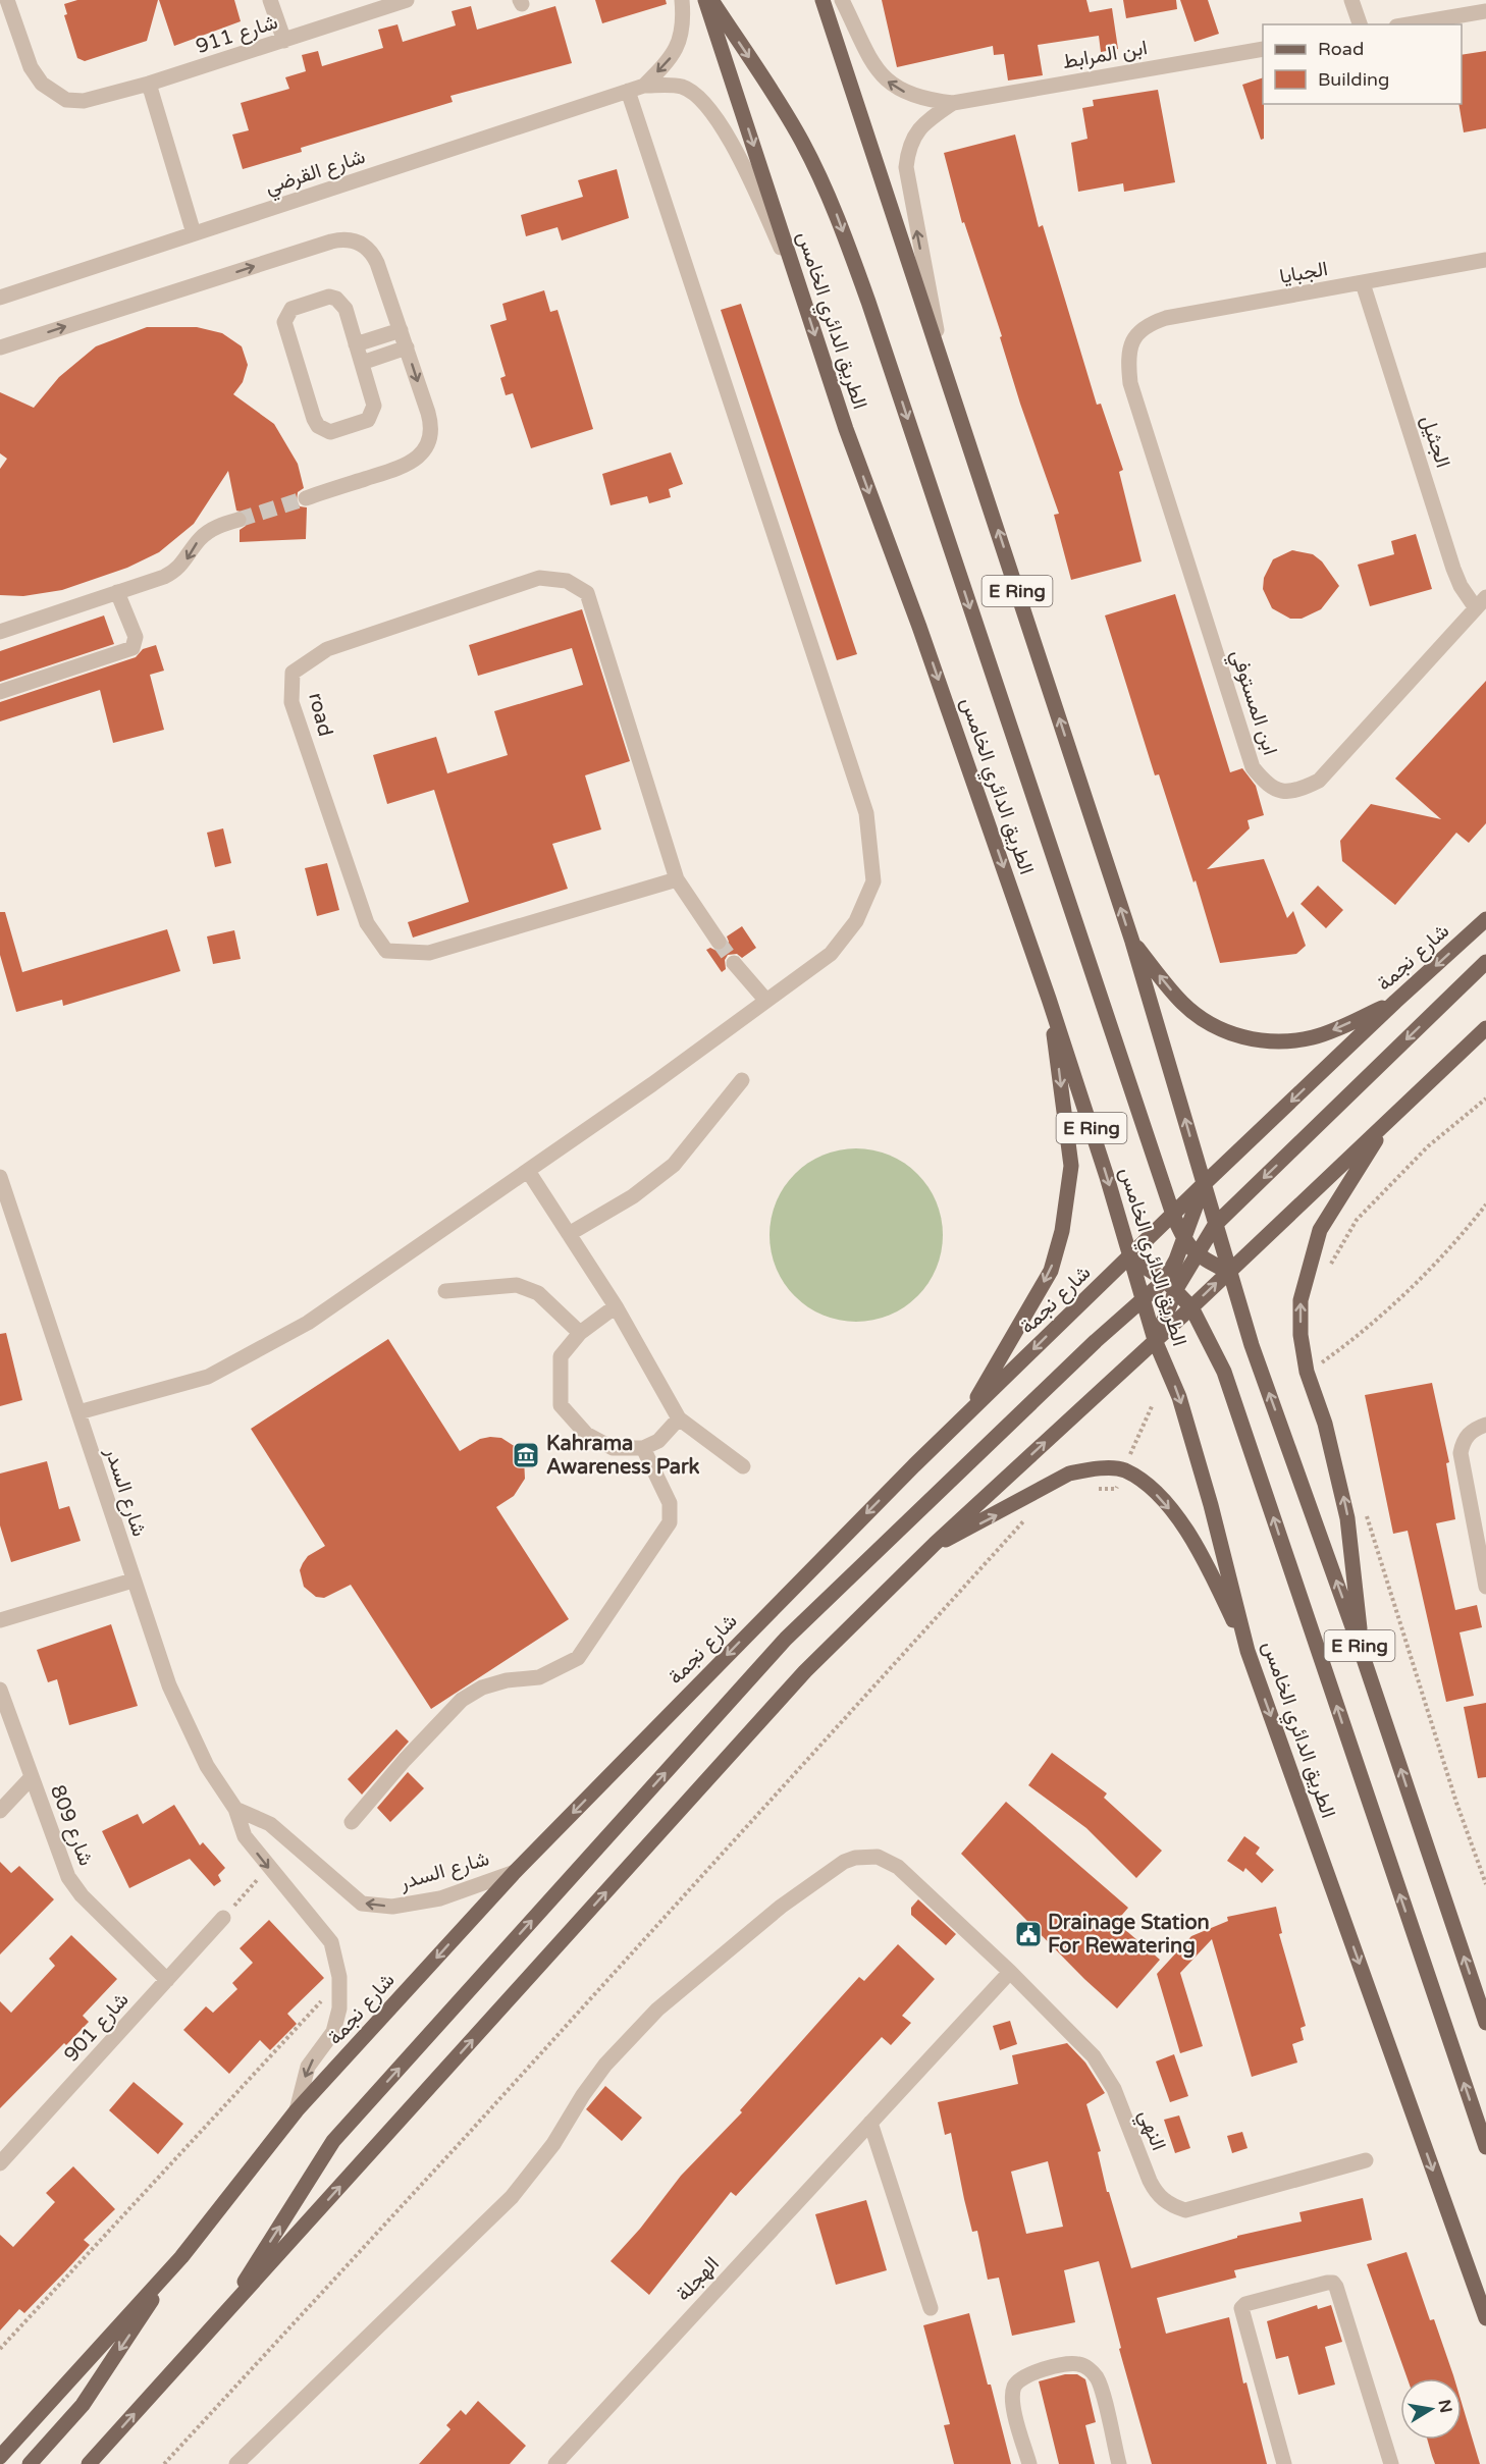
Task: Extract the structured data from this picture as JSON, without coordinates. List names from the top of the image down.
{
  "streets": {
    "main road": ["الطريق الدائري الخامس", "E Ring", "شارع نجمة"],
    "street": [
      "شارع 911",
      "ابن المرابط",
      "شارع القرضي",
      "الجبايا",
      "الجثيل",
      "ابن المستوفي",
      "road",
      "شارع السدر",
      "شارع 809",
      "شارع 901",
      "النهي",
      "الهجلة"
    ]
  },
  "crossings": [
    ["ابن المرابط", "E Ring"],
    ["شارع القرضي", "الطريق الدائري الخامس"],
    ["الجبايا", "الجثيل"],
    ["الجبايا", "ابن المستوفي"],
    ["الطريق الدائري الخامس", "شارع نجمة"],
    ["الجثيل", "ابن المستوفي"],
    ["E Ring", "شارع نجمة"],
    ["شارع نجمة", "شارع السدر"],
    ["شارع 809", "شارع 901"],
    ["النهي", "الهجلة"]
  ],
  "one_way": ["ابن المرابط"],
  "places": {
    "museum": ["Kahrama Awareness Park"],
    "public building": ["Drainage Station For Rewatering"]
  },
  "legend": ["Road", "Building"],
  "north": "right"
}
